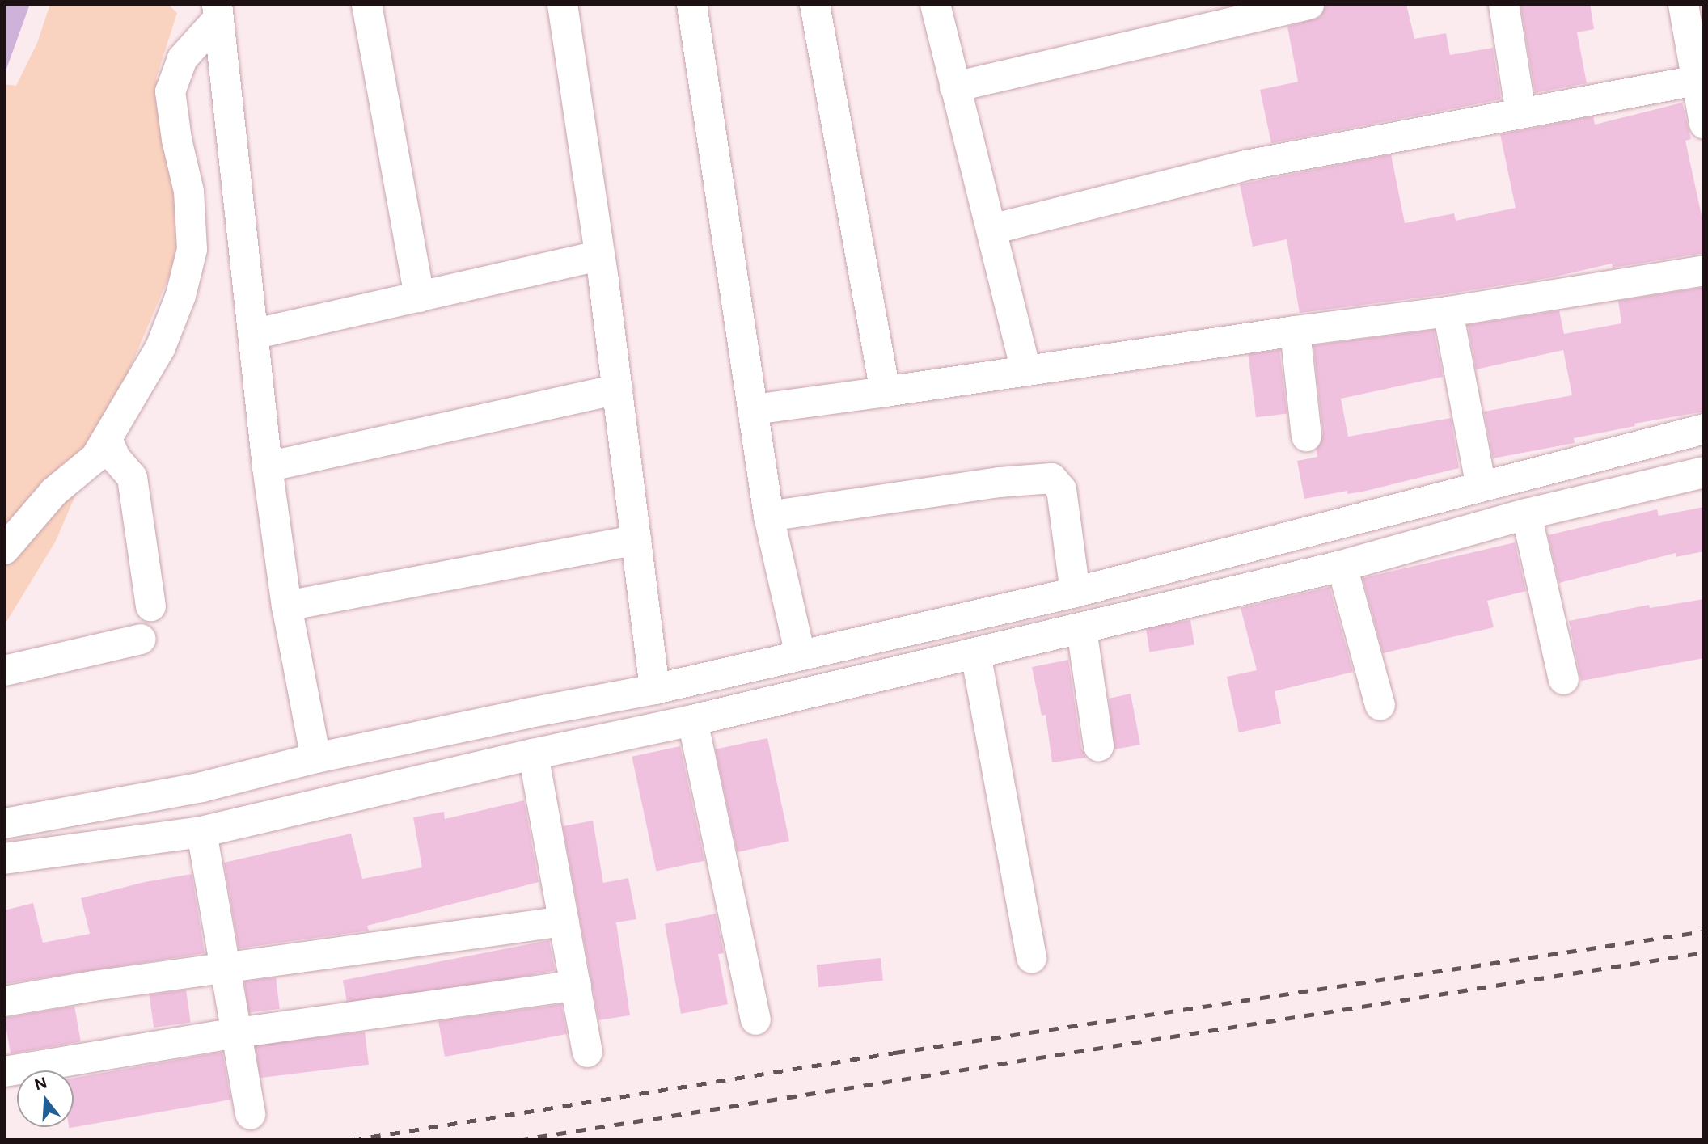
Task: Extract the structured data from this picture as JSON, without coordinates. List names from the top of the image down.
{
  "north": "top"
}
